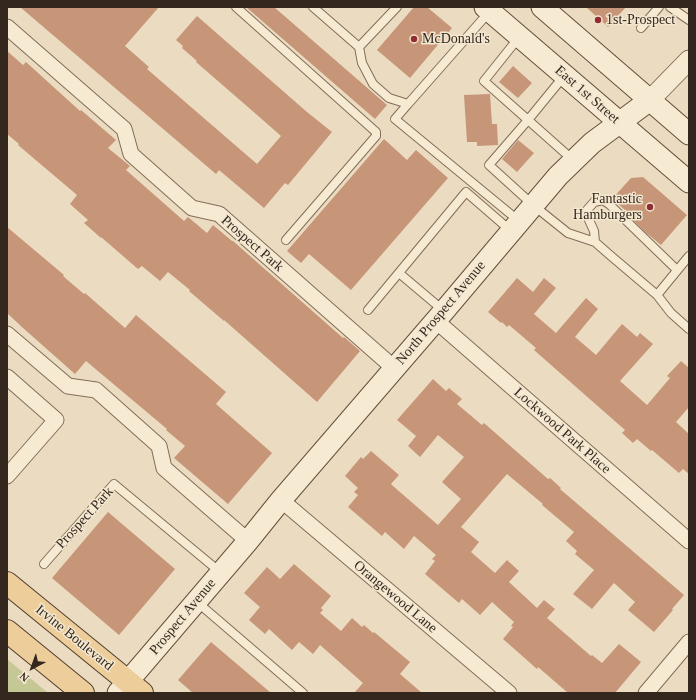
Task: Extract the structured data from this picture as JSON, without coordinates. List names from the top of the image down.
{
  "streets": {
    "main road": [
      "East 1st Street",
      "North Prospect Avenue",
      "Prospect Avenue",
      "Irvine Boulevard"
    ],
    "street": ["Prospect Park", "Lockwood Park Place", "Orangewood Lane"]
  },
  "crossings": [
    ["East 1st Street", "North Prospect Avenue"],
    ["Prospect Park", "North Prospect Avenue"],
    ["Prospect Park", "Prospect Avenue"],
    ["North Prospect Avenue", "Lockwood Park Place"],
    ["North Prospect Avenue", "Orangewood Lane"],
    ["North Prospect Avenue", "Prospect Avenue"],
    ["Prospect Avenue", "Irvine Boulevard"]
  ],
  "places": ["1st-Prospect", "McDonald's", "Fantastic Hamburgers"],
  "north": "bottom left"
}
